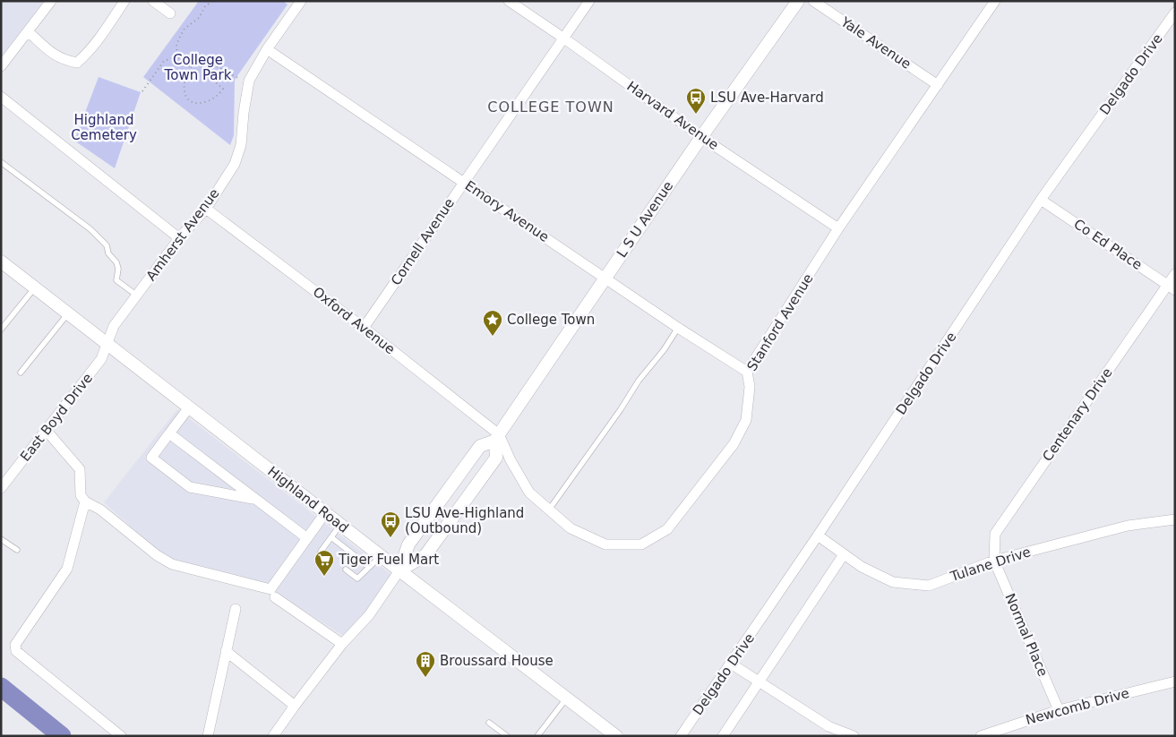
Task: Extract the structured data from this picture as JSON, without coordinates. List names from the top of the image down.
{
  "streets": {
    "street": [
      "Yale Avenue",
      "Delgado Drive",
      "Harvard Avenue",
      "Emory Avenue",
      "L S U Avenue",
      "Amherst Avenue",
      "Cornell Avenue",
      "Co Ed Place",
      "Oxford Avenue",
      "Stanford Avenue",
      "Centenary Drive",
      "East Boyd Drive",
      "Highland Road",
      "Tulane Drive",
      "Normal Place",
      "Newcomb Drive"
    ]
  },
  "crossings": [
    ["Yale Avenue", "Stanford Avenue"],
    ["Delgado Drive", "Co Ed Place"],
    ["Delgado Drive", "Tulane Drive"],
    ["Harvard Avenue", "L S U Avenue"],
    ["Harvard Avenue", "Cornell Avenue"],
    ["Harvard Avenue", "Stanford Avenue"],
    ["Emory Avenue", "L S U Avenue"],
    ["Emory Avenue", "Amherst Avenue"],
    ["Emory Avenue", "Cornell Avenue"],
    ["Emory Avenue", "Stanford Avenue"],
    ["L S U Avenue", "Oxford Avenue"],
    ["L S U Avenue", "Stanford Avenue"],
    ["L S U Avenue", "Highland Road"],
    ["Amherst Avenue", "Oxford Avenue"],
    ["Amherst Avenue", "East Boyd Drive"],
    ["Amherst Avenue", "Highland Road"],
    ["Cornell Avenue", "Oxford Avenue"],
    ["Co Ed Place", "Centenary Drive"],
    ["Oxford Avenue", "Stanford Avenue"],
    ["Centenary Drive", "Tulane Drive"],
    ["Centenary Drive", "Normal Place"],
    ["East Boyd Drive", "Highland Road"],
    ["Tulane Drive", "Normal Place"],
    ["Normal Place", "Newcomb Drive"]
  ],
  "districts": ["COLLEGE TOWN"],
  "parks": ["College Town Park", "Highland Cemetery"],
  "places": {
    "bus stop": ["LSU Ave-Harvard", "LSU Ave-Highland (Outbound)"],
    "place": ["College Town"],
    "supermarket": ["Tiger Fuel Mart"],
    "building": ["Broussard House"]
  }
}
